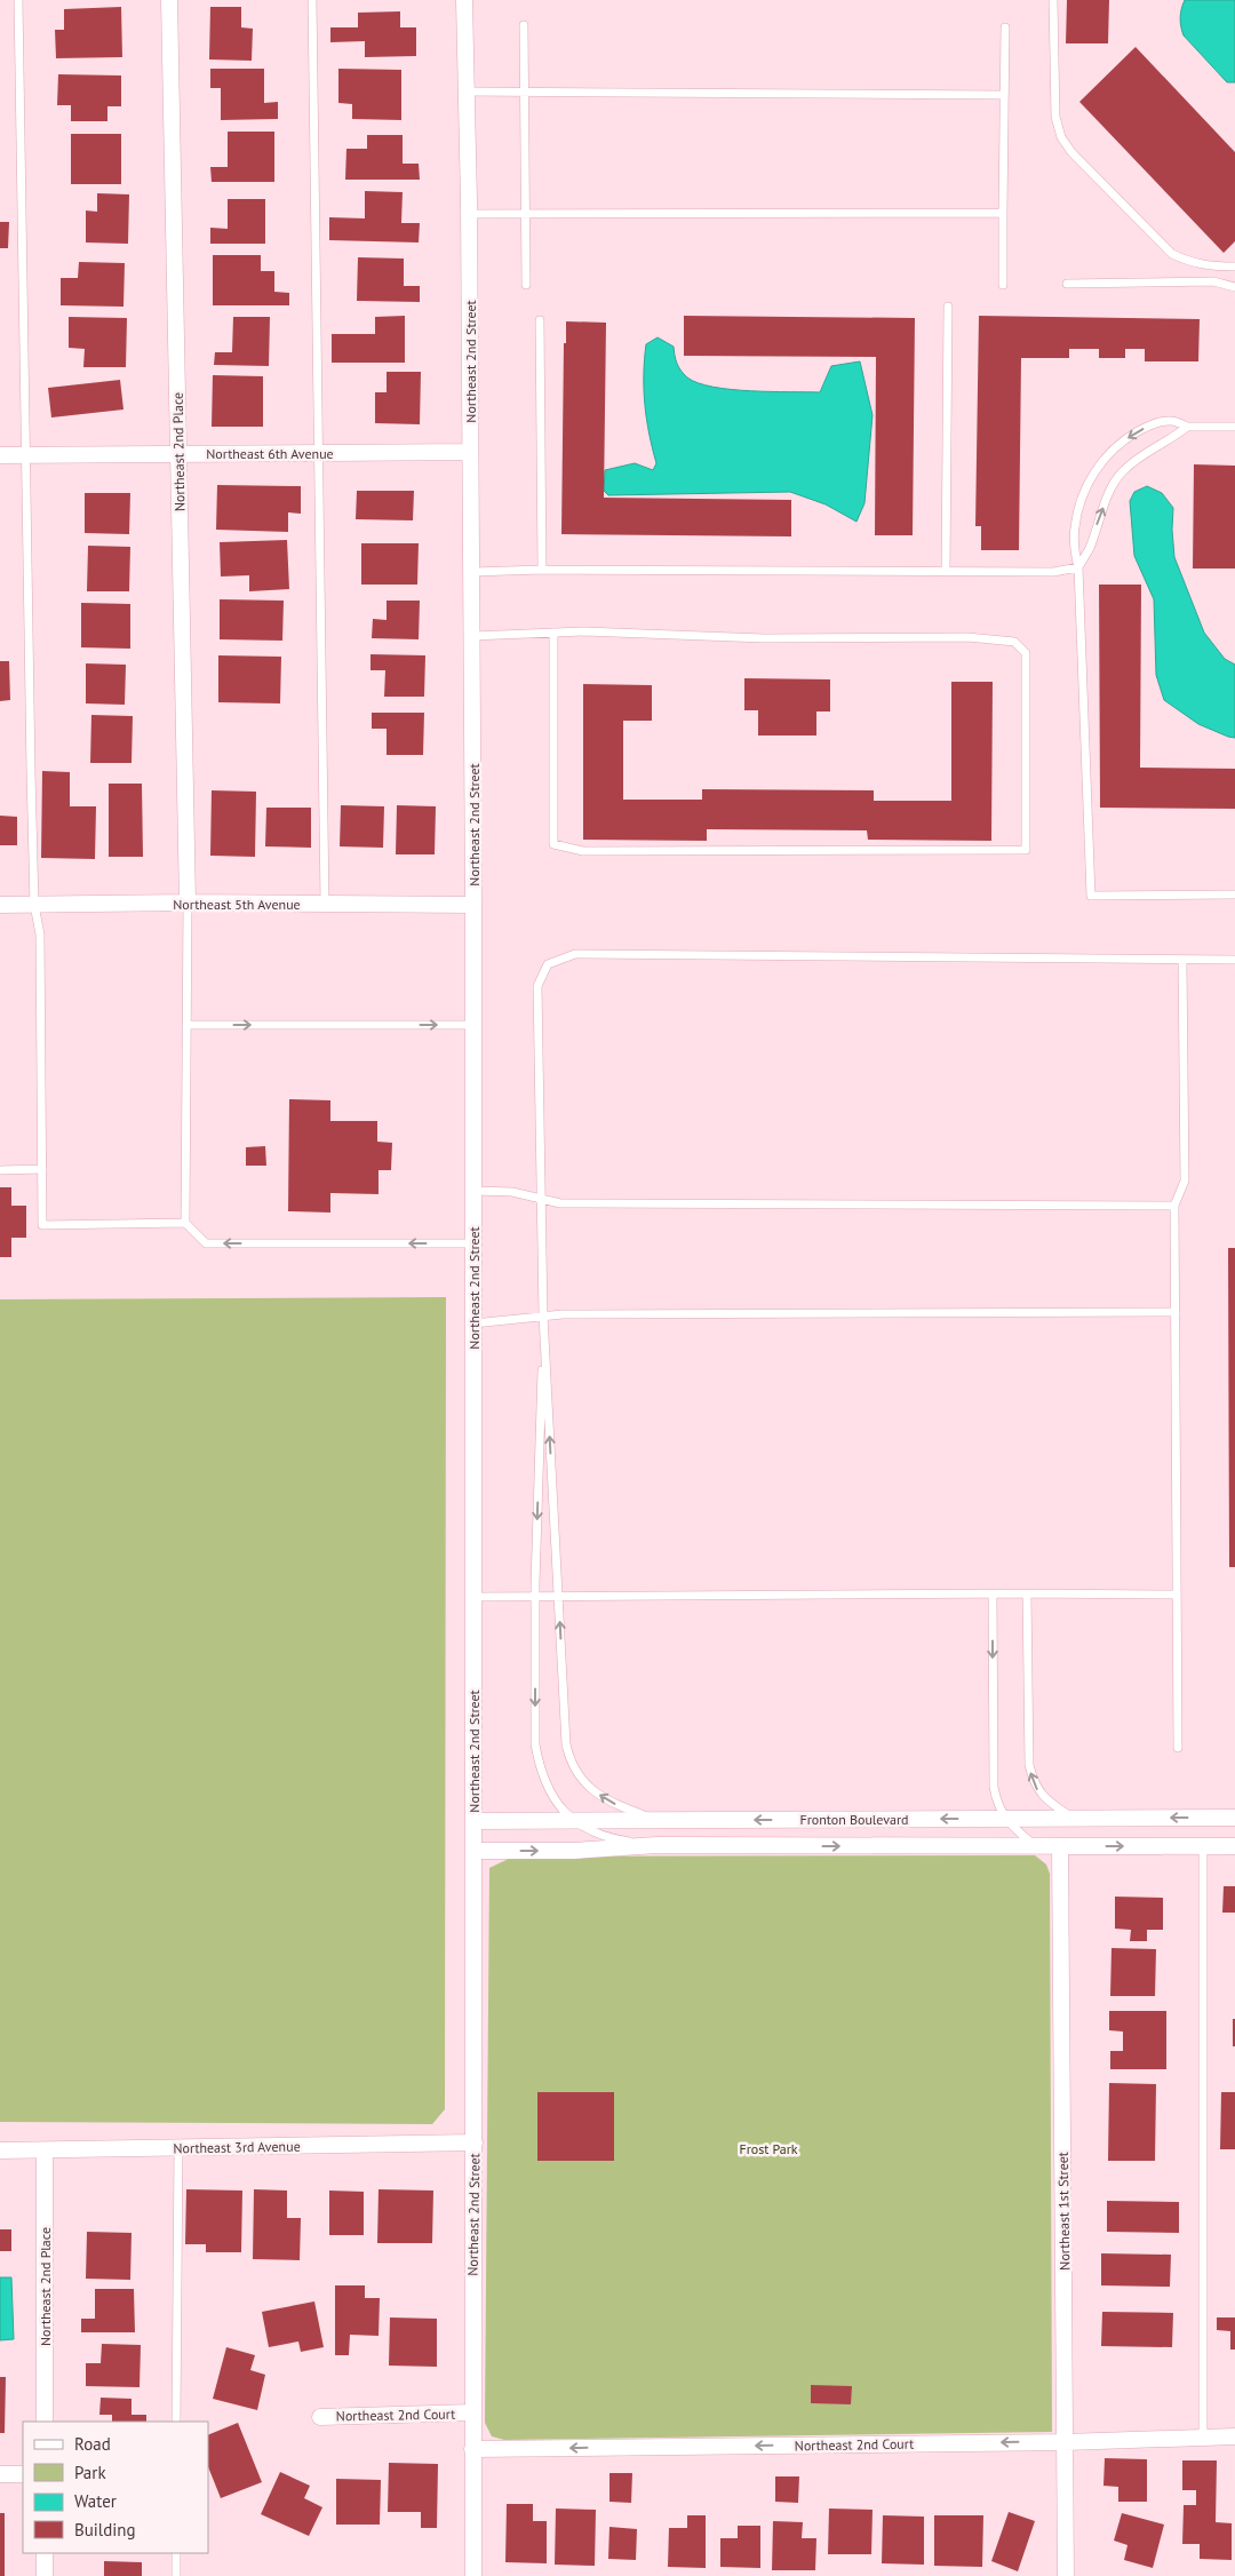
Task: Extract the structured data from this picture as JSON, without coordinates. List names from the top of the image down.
{
  "streets": {
    "street": [
      "Northeast 2nd Street",
      "Northeast 2nd Place",
      "Northeast 6th Avenue",
      "Northeast 5th Avenue",
      "Fronton Boulevard",
      "Northeast 3rd Avenue",
      "Northeast 1st Street",
      "Northeast 2nd Court"
    ]
  },
  "crossings": [
    ["Northeast 2nd Street", "Northeast 6th Avenue"],
    ["Northeast 2nd Street", "Northeast 5th Avenue"],
    ["Northeast 2nd Street", "Fronton Boulevard"],
    ["Northeast 2nd Street", "Northeast 3rd Avenue"],
    ["Northeast 2nd Street", "Northeast 2nd Court"],
    ["Northeast 2nd Place", "Northeast 6th Avenue"],
    ["Northeast 2nd Place", "Northeast 5th Avenue"],
    ["Northeast 2nd Place", "Northeast 3rd Avenue"],
    ["Fronton Boulevard", "Northeast 1st Street"],
    ["Northeast 1st Street", "Northeast 2nd Court"]
  ],
  "one_way": ["Northeast 2nd Court"],
  "parks": ["Frost Park"],
  "legend": [
    "Road",
    "Park",
    "Water",
    "Building"
  ]
}
